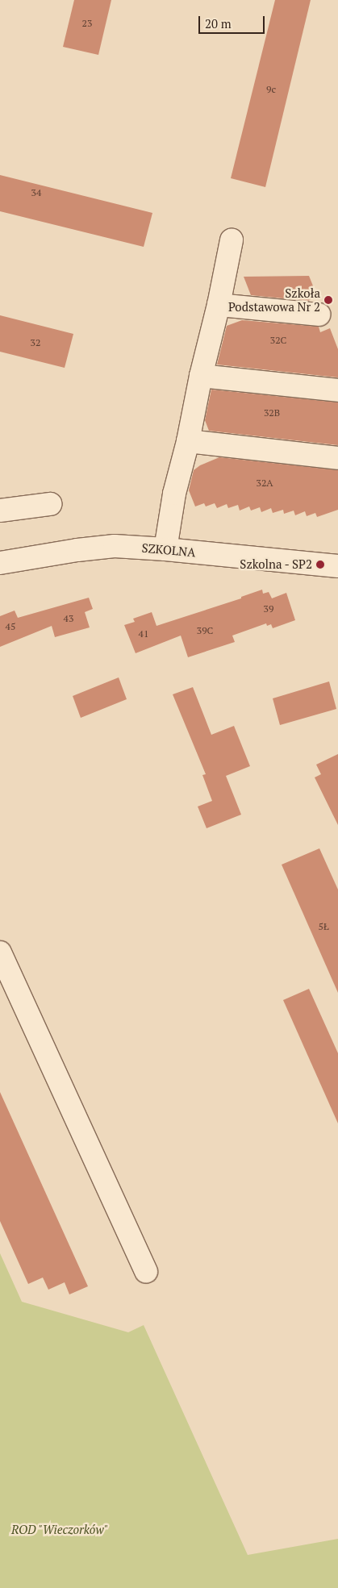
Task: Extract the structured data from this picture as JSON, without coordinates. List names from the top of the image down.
{
  "streets": {
    "street": ["SZKOLNA"]
  },
  "parks": ["ROD \"Wieczorków\""],
  "places": ["Szkoła Podstawowa Nr 2", "Szkolna - SP2"],
  "house_numbers": [
    "23",
    "9c",
    "34",
    "32C",
    "32",
    "32B",
    "32A",
    "39",
    "43",
    "45",
    "39C",
    "41",
    "5Ł"
  ],
  "scale_bar": "20 m"
}
